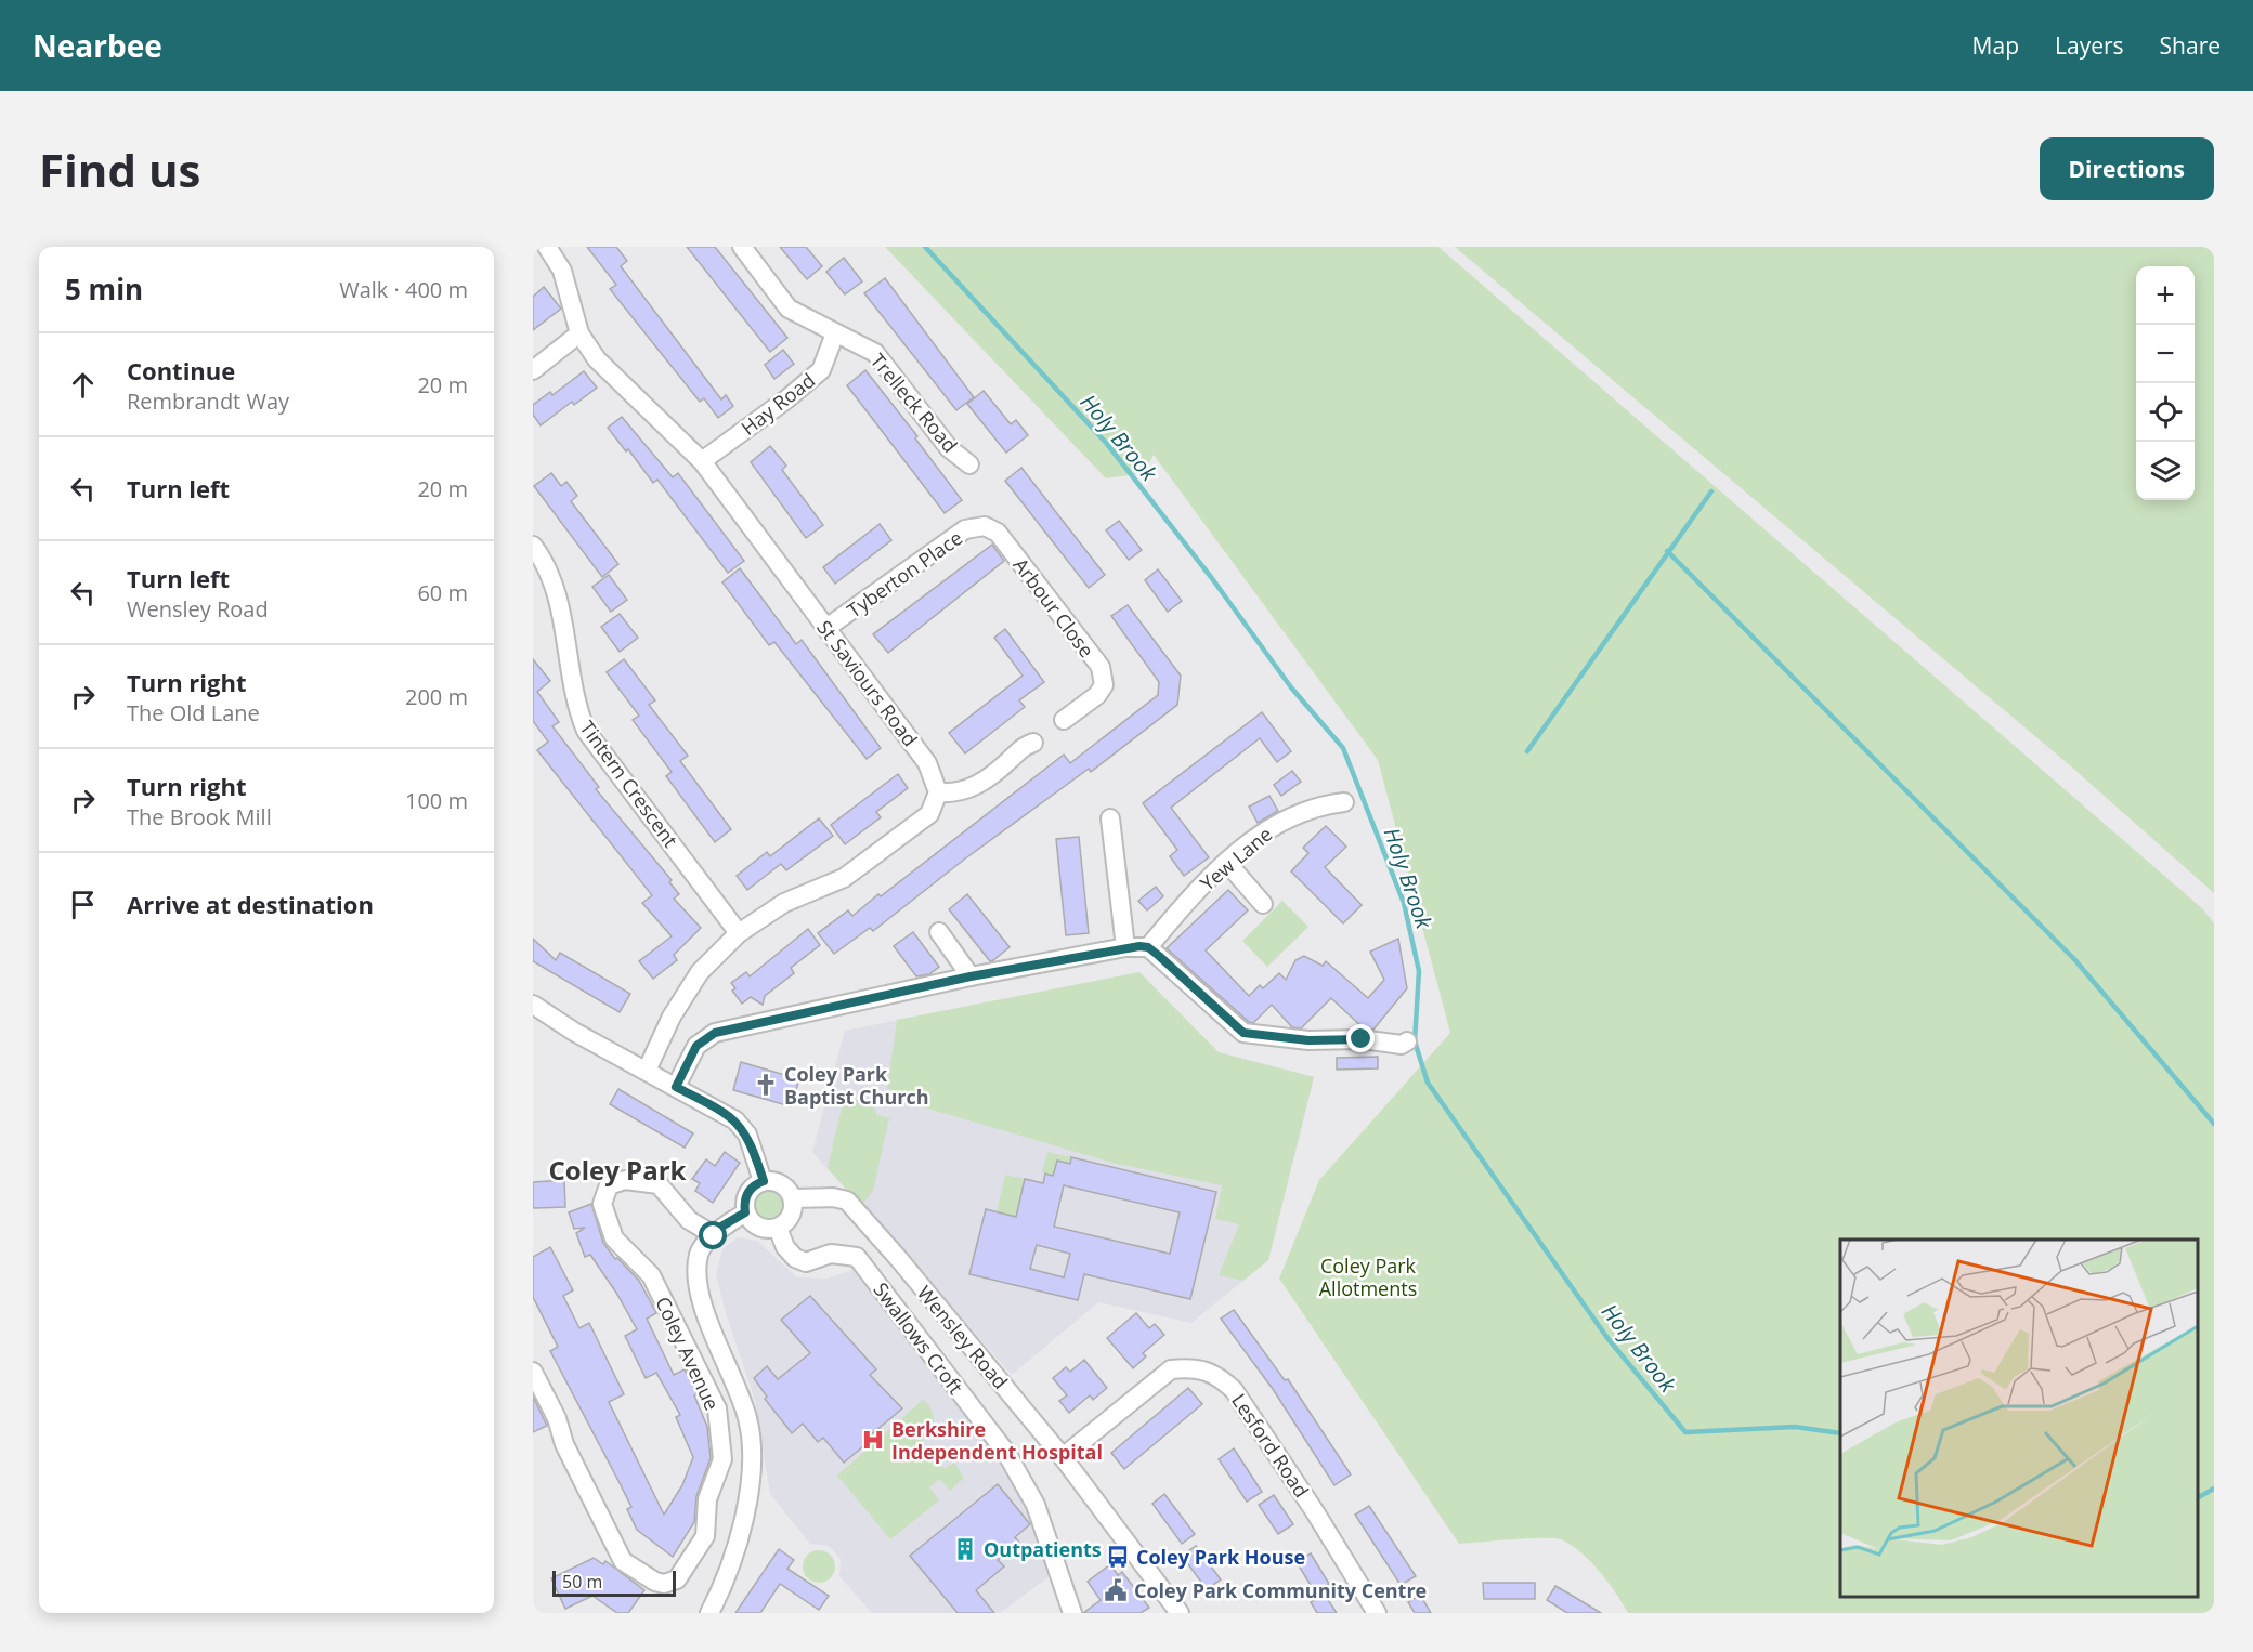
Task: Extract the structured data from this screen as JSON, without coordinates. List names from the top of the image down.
{
  "streets": {
    "street": [
      "Trelleck Road",
      "Hay Road",
      "Tyberton Place",
      "Arbour Close",
      "St Saviours Road",
      "Tintern Crescent",
      "Yew Lane",
      "Wensley Road",
      "Swallows Croft",
      "Coley Avenue",
      "Lesford Road"
    ]
  },
  "crossings": [
    ["Trelleck Road", "Hay Road"],
    ["Hay Road", "St Saviours Road"],
    ["Tyberton Place", "Arbour Close"],
    ["Tyberton Place", "St Saviours Road"],
    ["Wensley Road", "Swallows Croft"],
    ["Wensley Road", "Lesford Road"]
  ],
  "districts": ["Coley Park"],
  "water": ["Holy Brook"],
  "parks": ["Coley Park Allotments"],
  "places": {
    "church": ["Coley Park Baptist Church"],
    "hospital": ["Berkshire Independent Hospital"],
    "building": ["Outpatients"],
    "bus stop": ["Coley Park House"],
    "public building": ["Coley Park Community Centre"]
  },
  "scale_bar": "50 m",
  "page": {
    "header": "Nearbee",
    "nav": ["Map", "Layers", "Share"],
    "buttons": "Directions",
    "title": "Find us",
    "heading": ["5 min", "Walk · 400 m"],
    "map_buttons": ["+", "−"],
    "list": [
      ["Continue", "Rembrandt Way", "20 m"],
      ["Turn left", "20 m"],
      ["Turn left", "Wensley Road", "60 m"],
      ["Turn right", "The Old Lane", "200 m"],
      ["Turn right", "The Brook Mill", "100 m"],
      "Arrive at destination"
    ],
    "scale": "50 m"
  }
}
